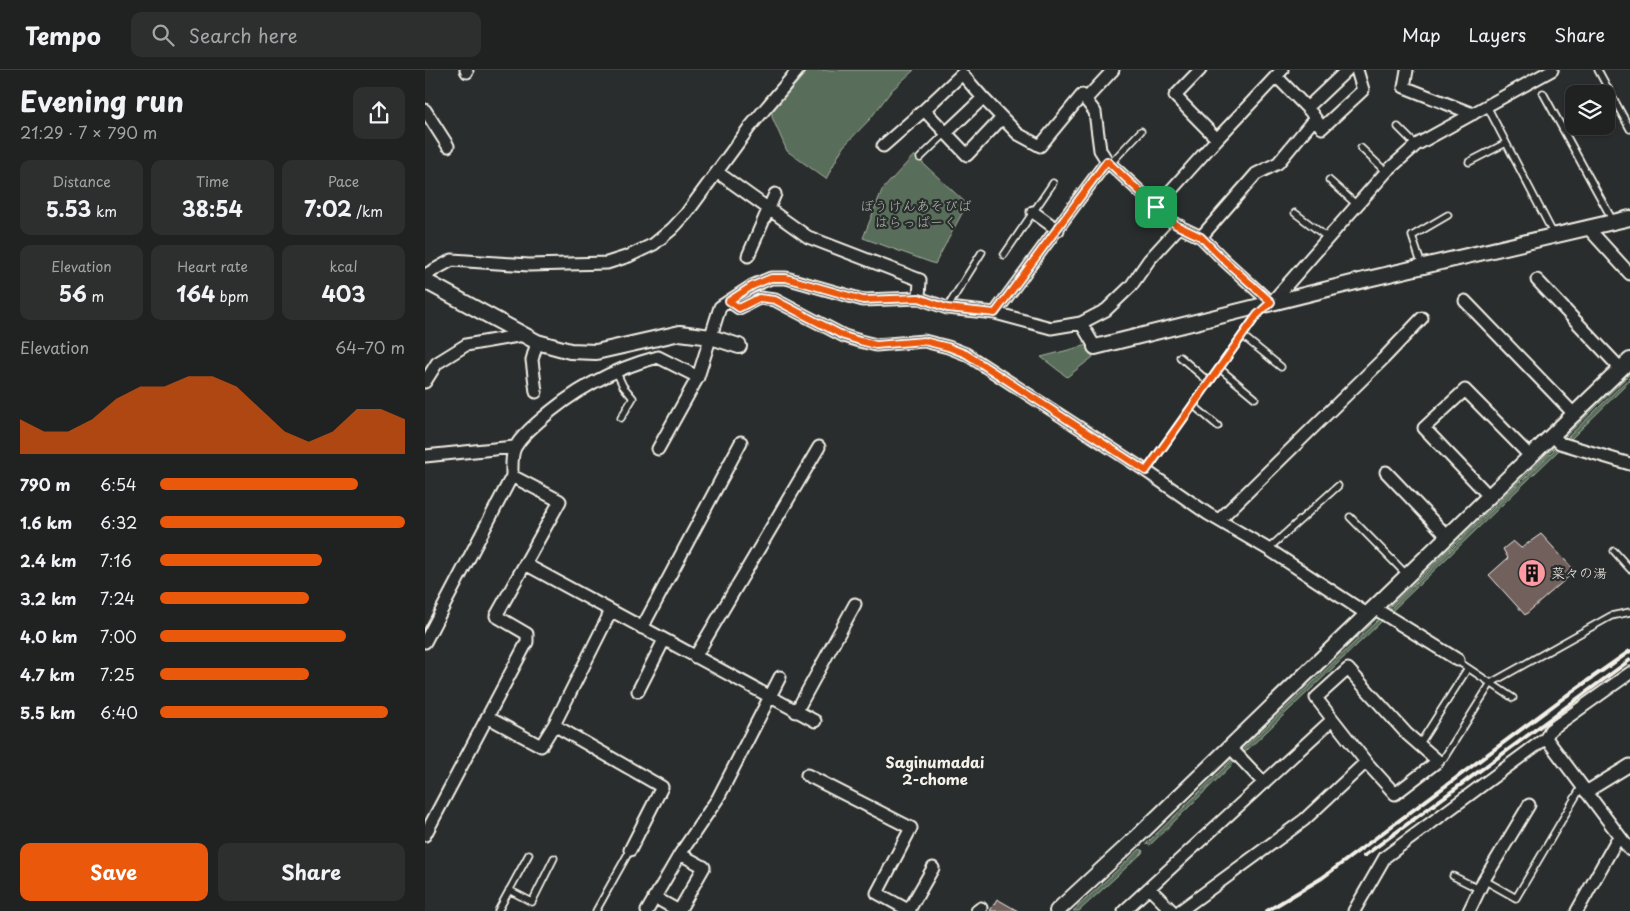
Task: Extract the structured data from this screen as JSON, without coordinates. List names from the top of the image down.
{
  "districts": ["Saginumadai 2-chome"],
  "parks": ["ぼうけんあそびば はらっぱーく"],
  "places": {
    "building": ["菜々の湯"]
  },
  "page": {
    "header": "Tempo",
    "search": "Search here",
    "nav": ["Map", "Layers", "Share"],
    "heading": ["Evening run", "21:29 · 7 × 790 m"],
    "stats": [
      ["Distance", "5.53 km"],
      ["Time", "38:54"],
      ["Pace", "7:02 /km"],
      ["Elevation", "56 m"],
      ["Heart rate", "164 bpm"],
      ["kcal", "403"]
    ],
    "chart": ["Elevation", "64–70 m"],
    "list": [
      {
        "name": "790 m",
        "note": "6:54"
      },
      {
        "name": "1.6 km",
        "note": "6:32"
      },
      {
        "name": "2.4 km",
        "note": "7:16"
      },
      {
        "name": "3.2 km",
        "note": "7:24"
      },
      {
        "name": "4.0 km",
        "note": "7:00"
      },
      {
        "name": "4.7 km",
        "note": "7:25"
      },
      {
        "name": "5.5 km",
        "note": "6:40"
      }
    ],
    "buttons": ["Save", "Share"]
  }
}
